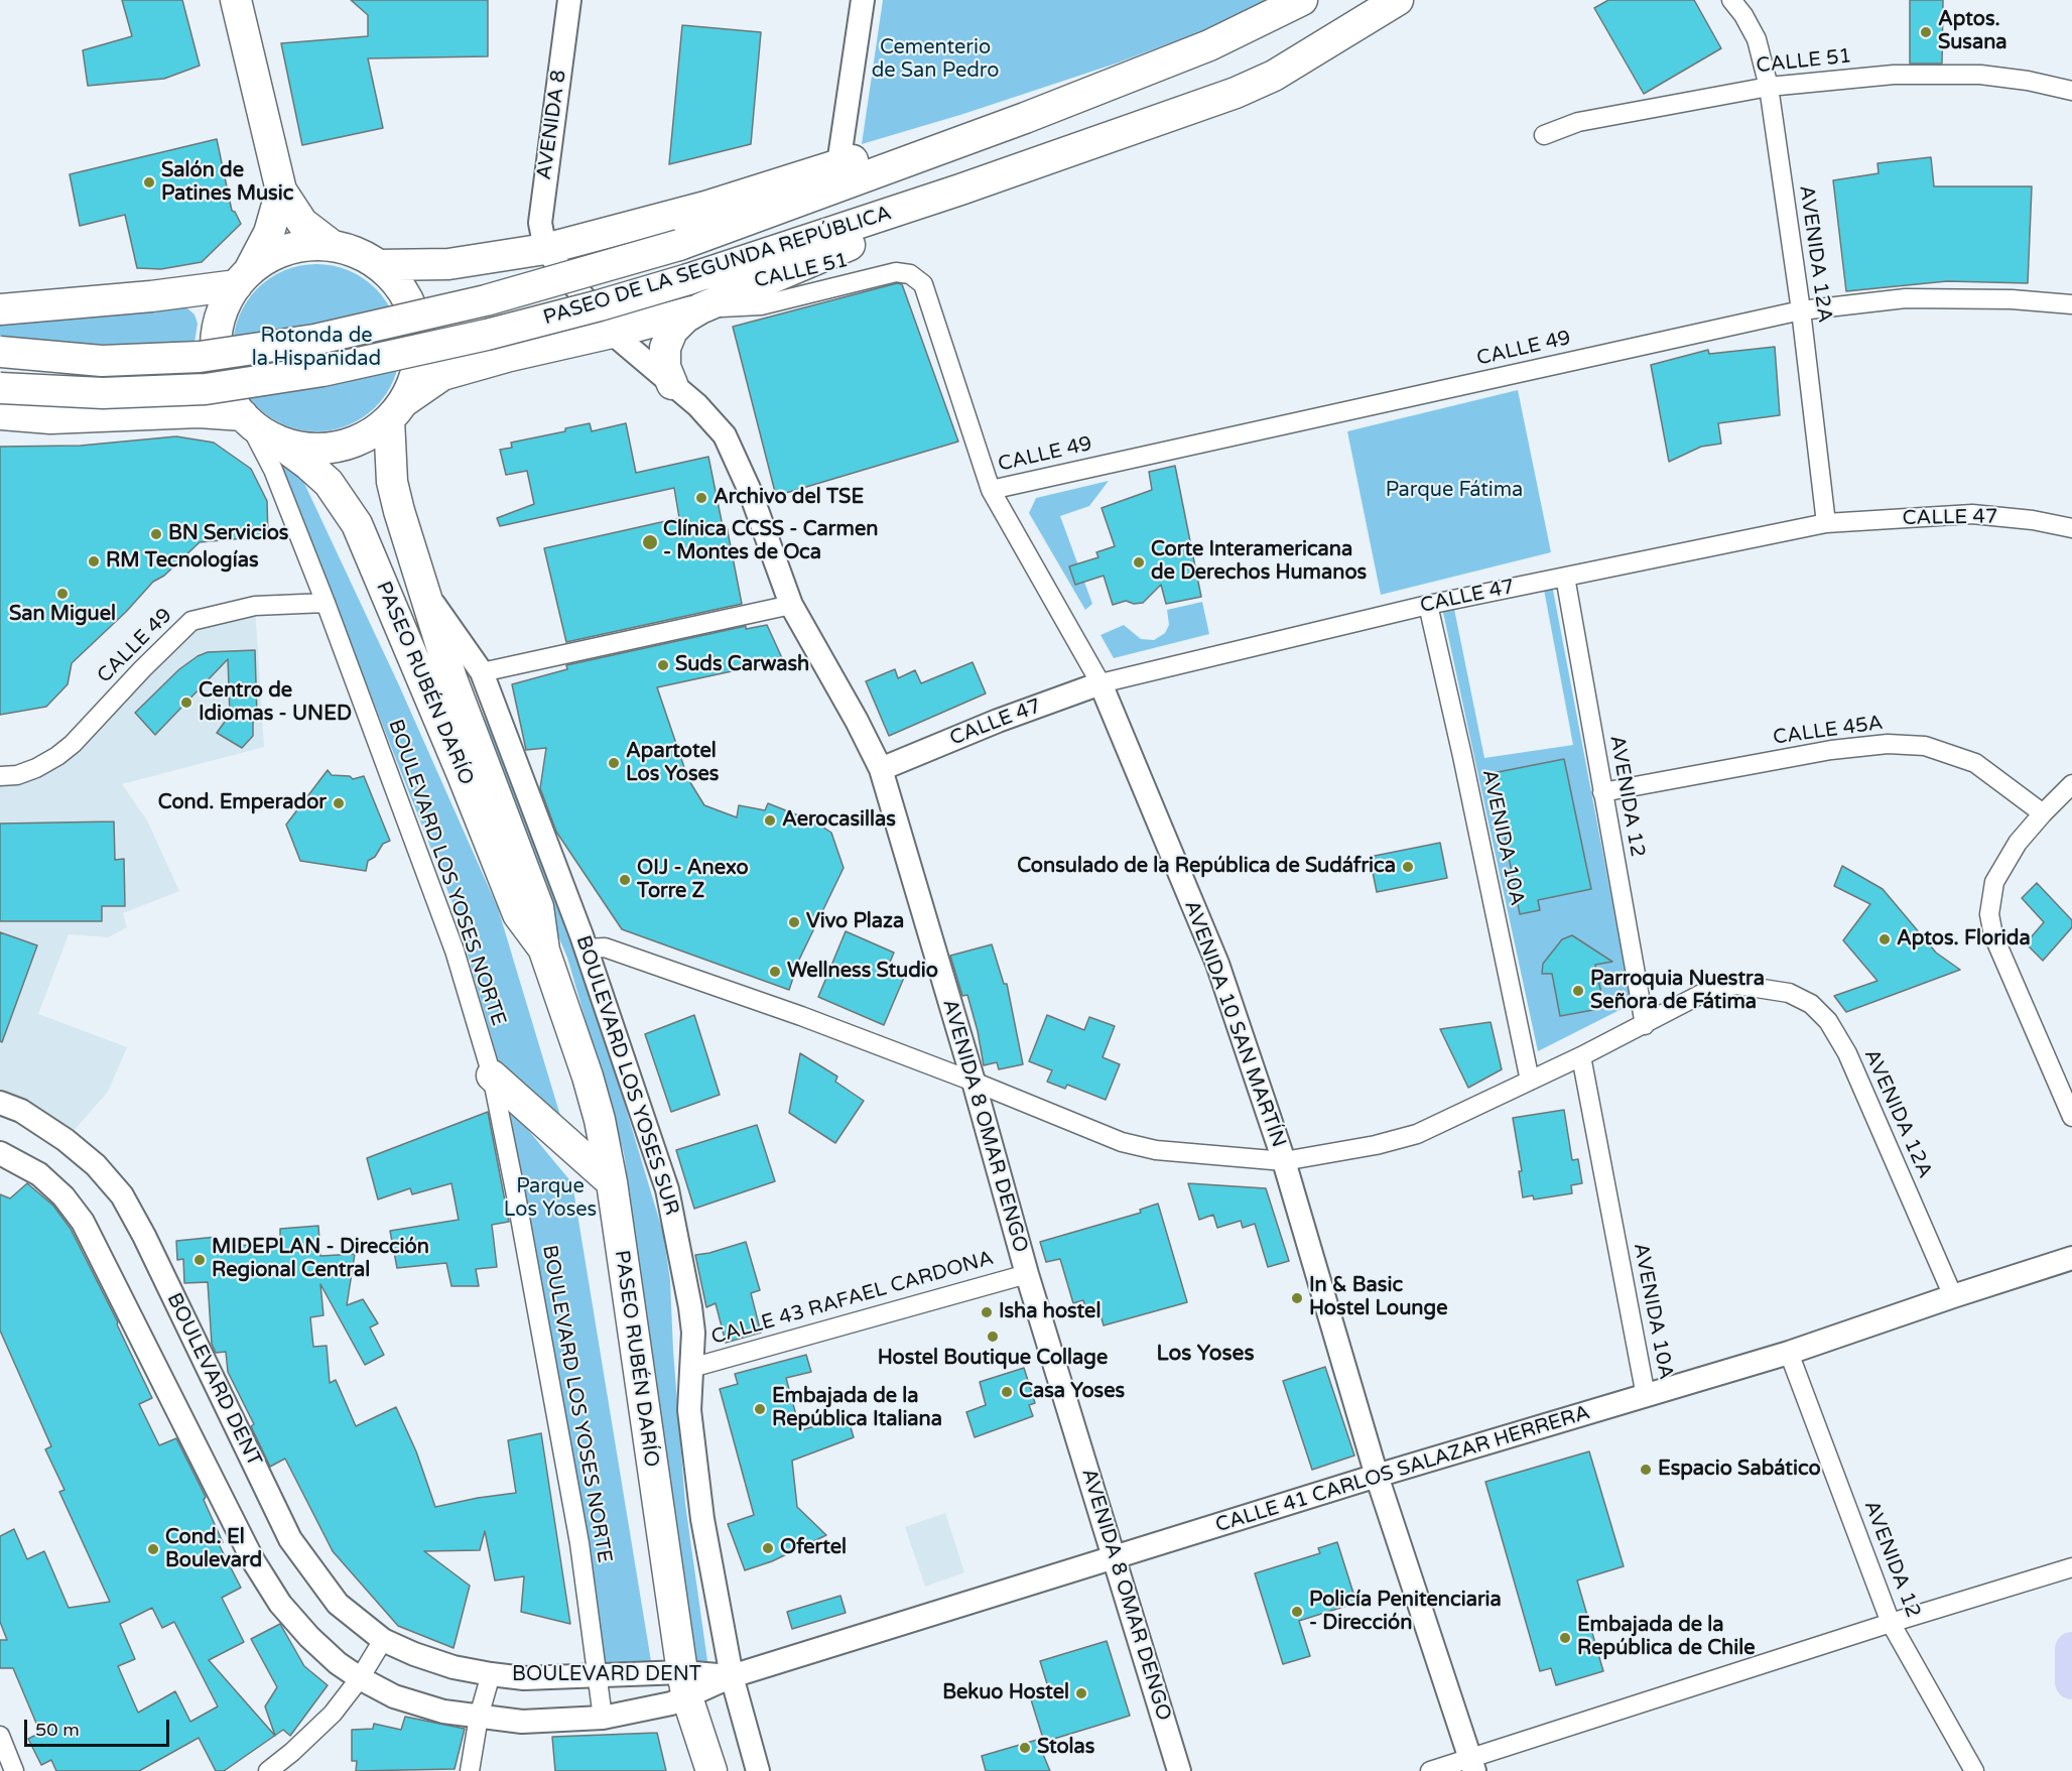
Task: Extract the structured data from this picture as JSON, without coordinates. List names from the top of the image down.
{
  "streets": {
    "highway": ["PASEO DE LA SEGUNDA REPÚBLICA", "PASEO RUBÉN DARÍO"],
    "street": [
      "CALLE 51",
      "AVENIDA 8",
      "AVENIDA 12A",
      "CALLE 49",
      "CALLE 47",
      "CALLE 45A",
      "AVENIDA 12",
      "AVENIDA 10A",
      "BOULEVARD LOS YOSES NORTE",
      "AVENIDA 10 SAN MARTÍN",
      "BOULEVARD LOS YOSES SUR",
      "AVENIDA 8 OMAR DENGO",
      "CALLE 43 RAFAEL CARDONA",
      "BOULEVARD DENT",
      "CALLE 41 CARLOS SALAZAR HERRERA"
    ]
  },
  "crossings": [
    ["CALLE 51", "AVENIDA 12A"],
    ["CALLE 51", "AVENIDA 10 SAN MARTÍN"],
    ["AVENIDA 8", "AVENIDA 8 OMAR DENGO"],
    ["AVENIDA 12A", "CALLE 49"],
    ["AVENIDA 12A", "CALLE 47"],
    ["AVENIDA 12A", "AVENIDA 12"],
    ["AVENIDA 12A", "AVENIDA 10A"],
    ["AVENIDA 12A", "AVENIDA 10 SAN MARTÍN"],
    ["AVENIDA 12A", "BOULEVARD LOS YOSES SUR"],
    ["AVENIDA 12A", "AVENIDA 8 OMAR DENGO"],
    ["AVENIDA 12A", "CALLE 41 CARLOS SALAZAR HERRERA"],
    ["CALLE 49", "BOULEVARD LOS YOSES NORTE"],
    ["CALLE 49", "AVENIDA 10 SAN MARTÍN"],
    ["CALLE 47", "AVENIDA 12"],
    ["CALLE 47", "AVENIDA 10A"],
    ["CALLE 47", "AVENIDA 10 SAN MARTÍN"],
    ["CALLE 47", "AVENIDA 8 OMAR DENGO"],
    ["PASEO RUBÉN DARÍO", "BOULEVARD LOS YOSES NORTE"],
    ["PASEO RUBÉN DARÍO", "BOULEVARD LOS YOSES SUR"],
    ["PASEO RUBÉN DARÍO", "BOULEVARD DENT"],
    ["CALLE 45A", "AVENIDA 12"],
    ["AVENIDA 12", "CALLE 41 CARLOS SALAZAR HERRERA"],
    ["AVENIDA 10A", "CALLE 41 CARLOS SALAZAR HERRERA"],
    ["BOULEVARD LOS YOSES NORTE", "BOULEVARD DENT"],
    ["AVENIDA 10 SAN MARTÍN", "CALLE 41 CARLOS SALAZAR HERRERA"],
    ["BOULEVARD LOS YOSES SUR", "CALLE 43 RAFAEL CARDONA"],
    ["BOULEVARD LOS YOSES SUR", "BOULEVARD DENT"],
    ["BOULEVARD LOS YOSES SUR", "CALLE 41 CARLOS SALAZAR HERRERA"],
    ["AVENIDA 8 OMAR DENGO", "CALLE 43 RAFAEL CARDONA"],
    ["AVENIDA 8 OMAR DENGO", "CALLE 41 CARLOS SALAZAR HERRERA"],
    ["BOULEVARD DENT", "CALLE 41 CARLOS SALAZAR HERRERA"]
  ],
  "districts": ["Los Yoses"],
  "parks": [
    "Cementerio de San Pedro",
    "Rotonda de la Hispanidad",
    "Parque Fátima",
    "Parque Los Yoses"
  ],
  "places": [
    "Aptos. Susana",
    "Salón de Patines Music",
    "Archivo del TSE",
    "BN Servicios",
    "Clínica CCSS - Carmen - Montes de Oca",
    "RM Tecnologías",
    "Corte Interamericana de Derechos Humanos",
    "San Miguel",
    "Suds Carwash",
    "Centro de Idiomas - UNED",
    "Apartotel Los Yoses",
    "Cond. Emperador",
    "Aerocasillas",
    "Consulado de la República de Sudáfrica",
    "OIJ - Anexo Torre Z",
    "Vivo Plaza",
    "Aptos. Florida",
    "Wellness Studio",
    "Parroquia Nuestra Señora de Fátima",
    "MIDEPLAN - Dirección Regional Central",
    "In & Basic Hostel Lounge",
    "Isha hostel",
    "Hostel Boutique Collage",
    "Casa Yoses",
    "Embajada de la República Italiana",
    "Espacio Sabático",
    "Ofertel",
    "Cond. El Boulevard",
    "Policía Penitenciaria - Dirección",
    "Embajada de la República de Chile",
    "Bekuo Hostel",
    "Stolas"
  ],
  "scale_bar": "50 m"
}
